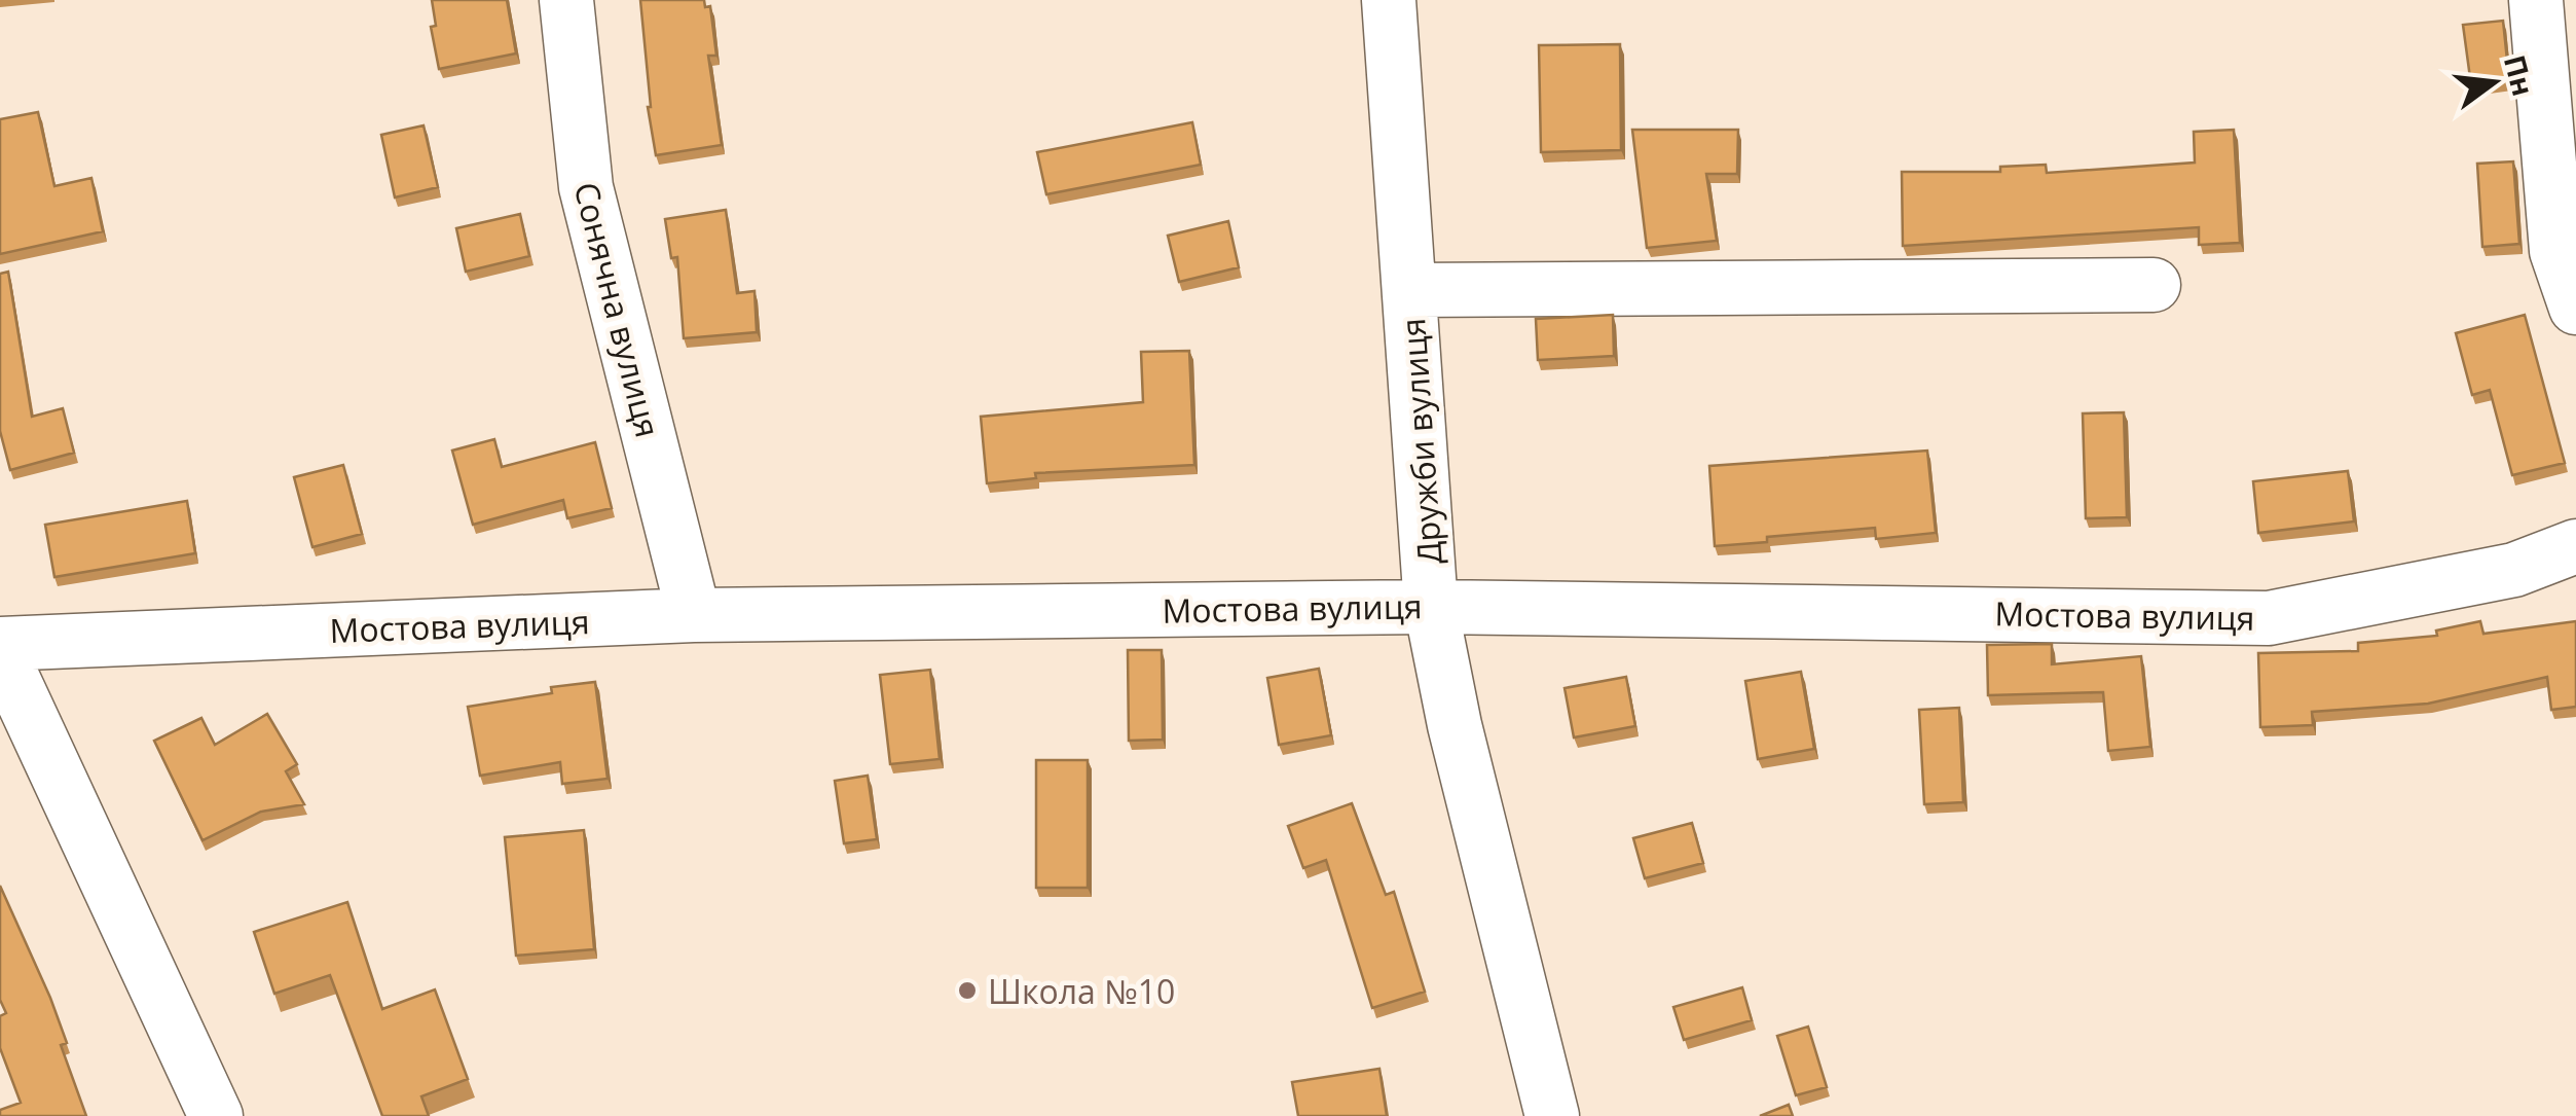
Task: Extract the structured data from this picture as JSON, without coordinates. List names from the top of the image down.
{
  "streets": {
    "street": ["Сонячна вулиця", "Дружби вулиця", "Мостова вулиця"]
  },
  "crossings": [
    ["Сонячна вулиця", "Мостова вулиця"],
    ["Дружби вулиця", "Мостова вулиця"]
  ],
  "places": ["Школа №10"],
  "north": "right"
}
